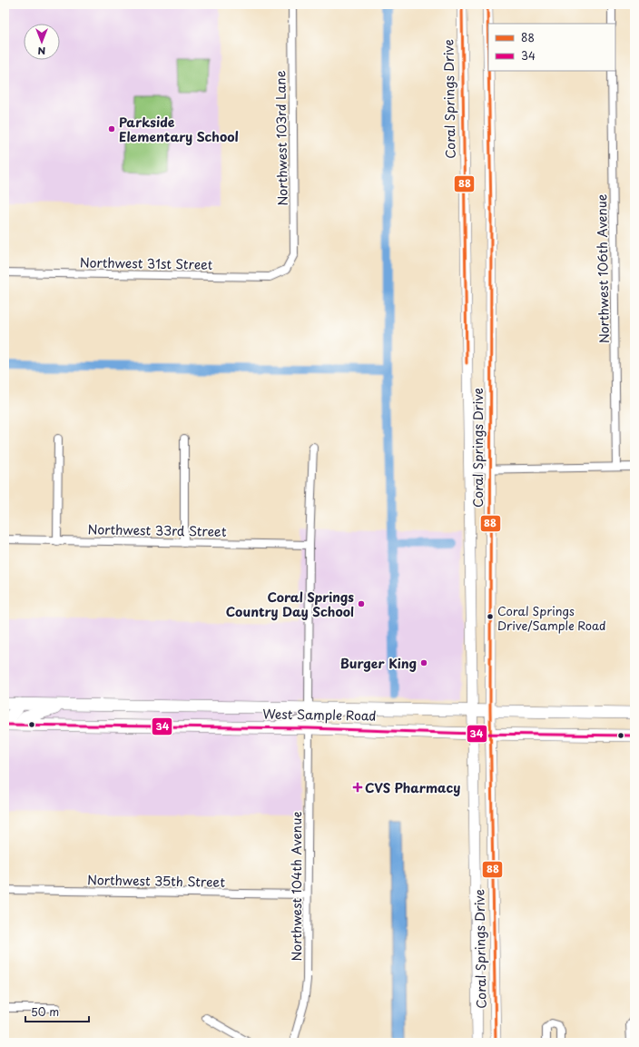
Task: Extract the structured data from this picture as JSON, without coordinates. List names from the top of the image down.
{
  "streets": {
    "main road": ["Coral Springs Drive", "West Sample Road"],
    "street": [
      "Northwest 103rd Lane",
      "Northwest 31st Street",
      "Northwest 106th Avenue",
      "Northwest 33rd Street",
      "Northwest 35th Street",
      "Northwest 104th Avenue"
    ]
  },
  "crossings": [
    ["Coral Springs Drive", "West Sample Road"],
    ["Northwest 103rd Lane", "Northwest 31st Street"],
    ["West Sample Road", "Northwest 104th Avenue"],
    ["Northwest 35th Street", "Northwest 104th Avenue"]
  ],
  "places": {
    "other": [
      "Parkside Elementary School",
      "Coral Springs Country Day School",
      "Coral Springs Drive/Sample Road",
      "Burger King"
    ],
    "health": ["CVS Pharmacy"]
  },
  "lines": ["transit line 88", "transit line 34"],
  "legend": ["88", "34"],
  "scale_bar": "50 m",
  "north": "bottom"
}
